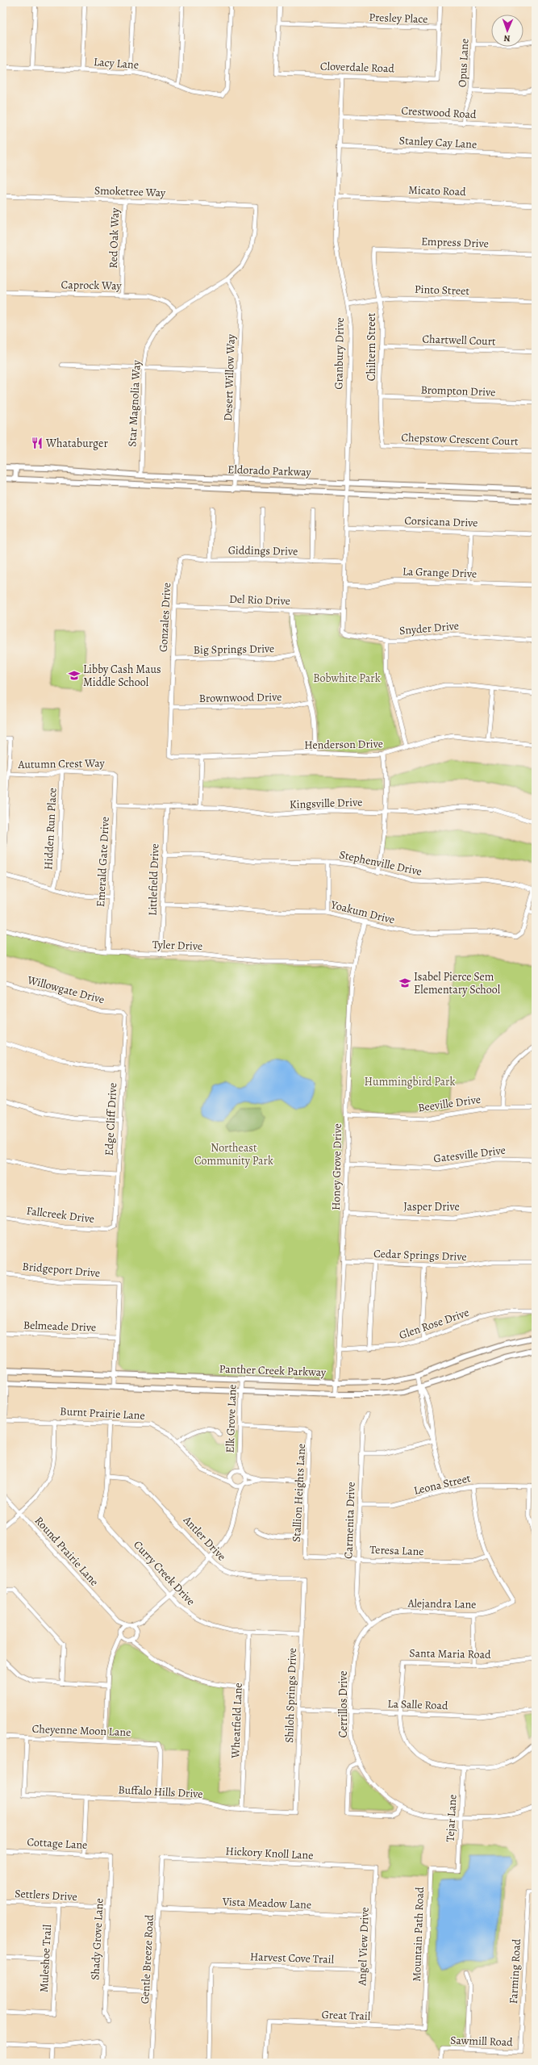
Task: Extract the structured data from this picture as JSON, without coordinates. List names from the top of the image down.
{
  "streets": {
    "main road": ["Eldorado Parkway", "Panther Creek Parkway"],
    "street": [
      "Presley Place",
      "Lacy Lane",
      "Opus Lane",
      "Cloverdale Road",
      "Crestwood Road",
      "Stanley Cay Lane",
      "Micato Road",
      "Smoketree Way",
      "Red Oak Way",
      "Empress Drive",
      "Caprock Way",
      "Pinto Street",
      "Chartwell Court",
      "Chiltern Street",
      "Granbury Drive",
      "Desert Willow Way",
      "Brompton Drive",
      "Star Magnolia Way",
      "Chepstow Crescent Court",
      "Corsicana Drive",
      "Giddings Drive",
      "La Grange Drive",
      "Del Rio Drive",
      "Gonzales Drive",
      "Snyder Drive",
      "Big Springs Drive",
      "Brownwood Drive",
      "Henderson Drive",
      "Autumn Crest Way",
      "Kingsville Drive",
      "Hidden Run Place",
      "Emerald Gate Drive",
      "Stephenville Drive",
      "Littlefield Drive",
      "Yoakum Drive",
      "Tyler Drive",
      "Willowgate Drive",
      "Beeville Drive",
      "Edge Cliff Drive",
      "Gatesville Drive",
      "Honey Grove Drive",
      "Jasper Drive",
      "Fallcreek Drive",
      "Cedar Springs Drive",
      "Bridgeport Drive",
      "Glen Rose Drive",
      "Belmeade Drive",
      "Burnt Prairie Lane",
      "Elk Grove Lane",
      "Leona Street",
      "Stallion Heights Lane",
      "Carmenita Drive",
      "Antler Drive",
      "Teresa Lane",
      "Round Prairie Lane",
      "Curry Creek Drive",
      "Alejandra Lane",
      "Santa Maria Road",
      "Shiloh Springs Drive",
      "Cerrillos Drive",
      "La Salle Road",
      "Wheatfield Lane",
      "Cheyenne Moon Lane",
      "Buffalo Hills Drive",
      "Tejar Lane",
      "Cottage Lane",
      "Hickory Knoll Lane",
      "Settlers Drive",
      "Vista Meadow Lane",
      "Mountain Path Road",
      "Shady Grove Lane",
      "Angel View Drive",
      "Harvest Cove Trail",
      "Muleshoe Trail",
      "Gentle Breeze Road",
      "Farming Road",
      "Great Trail",
      "Sawmill Road"
    ]
  },
  "crossings": [
    ["Presley Place", "Cloverdale Road"],
    ["Opus Lane", "Crestwood Road"],
    ["Cloverdale Road", "Granbury Drive"],
    ["Crestwood Road", "Granbury Drive"],
    ["Stanley Cay Lane", "Granbury Drive"],
    ["Micato Road", "Granbury Drive"],
    ["Smoketree Way", "Red Oak Way"],
    ["Smoketree Way", "Star Magnolia Way"],
    ["Red Oak Way", "Caprock Way"],
    ["Empress Drive", "Chiltern Street"],
    ["Caprock Way", "Star Magnolia Way"],
    ["Pinto Street", "Chiltern Street"],
    ["Pinto Street", "Granbury Drive"],
    ["Chartwell Court", "Chiltern Street"],
    ["Chiltern Street", "Brompton Drive"],
    ["Chiltern Street", "Chepstow Crescent Court"],
    ["Granbury Drive", "Eldorado Parkway"],
    ["Granbury Drive", "Corsicana Drive"],
    ["Granbury Drive", "Giddings Drive"],
    ["Granbury Drive", "La Grange Drive"],
    ["Granbury Drive", "Del Rio Drive"],
    ["Granbury Drive", "Snyder Drive"],
    ["Desert Willow Way", "Star Magnolia Way"],
    ["Desert Willow Way", "Eldorado Parkway"],
    ["Star Magnolia Way", "Eldorado Parkway"],
    ["Giddings Drive", "Gonzales Drive"],
    ["Del Rio Drive", "Gonzales Drive"],
    ["Gonzales Drive", "Big Springs Drive"],
    ["Gonzales Drive", "Brownwood Drive"],
    ["Gonzales Drive", "Henderson Drive"],
    ["Autumn Crest Way", "Hidden Run Place"],
    ["Autumn Crest Way", "Emerald Gate Drive"],
    ["Kingsville Drive", "Emerald Gate Drive"],
    ["Kingsville Drive", "Littlefield Drive"],
    ["Emerald Gate Drive", "Tyler Drive"],
    ["Stephenville Drive", "Littlefield Drive"],
    ["Littlefield Drive", "Yoakum Drive"],
    ["Littlefield Drive", "Tyler Drive"],
    ["Yoakum Drive", "Honey Grove Drive"],
    ["Tyler Drive", "Honey Grove Drive"],
    ["Willowgate Drive", "Edge Cliff Drive"],
    ["Beeville Drive", "Honey Grove Drive"],
    ["Edge Cliff Drive", "Fallcreek Drive"],
    ["Gatesville Drive", "Honey Grove Drive"],
    ["Honey Grove Drive", "Jasper Drive"],
    ["Honey Grove Drive", "Cedar Springs Drive"],
    ["Honey Grove Drive", "Glen Rose Drive"],
    ["Honey Grove Drive", "Panther Creek Parkway"],
    ["Bridgeport Drive", "Belmeade Drive"],
    ["Panther Creek Parkway", "Elk Grove Lane"],
    ["Burnt Prairie Lane", "Elk Grove Lane"],
    ["Elk Grove Lane", "Stallion Heights Lane"],
    ["Leona Street", "Carmenita Drive"],
    ["Stallion Heights Lane", "Teresa Lane"],
    ["Carmenita Drive", "Teresa Lane"],
    ["Carmenita Drive", "Alejandra Lane"],
    ["Carmenita Drive", "Cerrillos Drive"],
    ["Antler Drive", "Curry Creek Drive"],
    ["Antler Drive", "Shiloh Springs Drive"],
    ["Teresa Lane", "Alejandra Lane"],
    ["Curry Creek Drive", "Shiloh Springs Drive"],
    ["Curry Creek Drive", "Wheatfield Lane"],
    ["Alejandra Lane", "Cerrillos Drive"],
    ["Santa Maria Road", "La Salle Road"],
    ["Shiloh Springs Drive", "La Salle Road"],
    ["Shiloh Springs Drive", "Buffalo Hills Drive"],
    ["Cerrillos Drive", "La Salle Road"],
    ["Cerrillos Drive", "Tejar Lane"],
    ["Wheatfield Lane", "Buffalo Hills Drive"],
    ["Cheyenne Moon Lane", "Buffalo Hills Drive"],
    ["Tejar Lane", "Mountain Path Road"],
    ["Cottage Lane", "Shady Grove Lane"],
    ["Hickory Knoll Lane", "Angel View Drive"],
    ["Hickory Knoll Lane", "Gentle Breeze Road"],
    ["Settlers Drive", "Shady Grove Lane"],
    ["Settlers Drive", "Muleshoe Trail"],
    ["Vista Meadow Lane", "Angel View Drive"],
    ["Vista Meadow Lane", "Gentle Breeze Road"],
    ["Mountain Path Road", "Great Trail"],
    ["Angel View Drive", "Harvest Cove Trail"],
    ["Angel View Drive", "Great Trail"],
    ["Farming Road", "Sawmill Road"]
  ],
  "parks": ["Bobwhite Park", "Hummingbird Park", "Northeast Community Park"],
  "places": {
    "restaurant": ["Whataburger"],
    "school or university": ["Libby Cash Maus Middle School", "Isabel Pierce Sem Elementary School"]
  },
  "north": "bottom"
}
